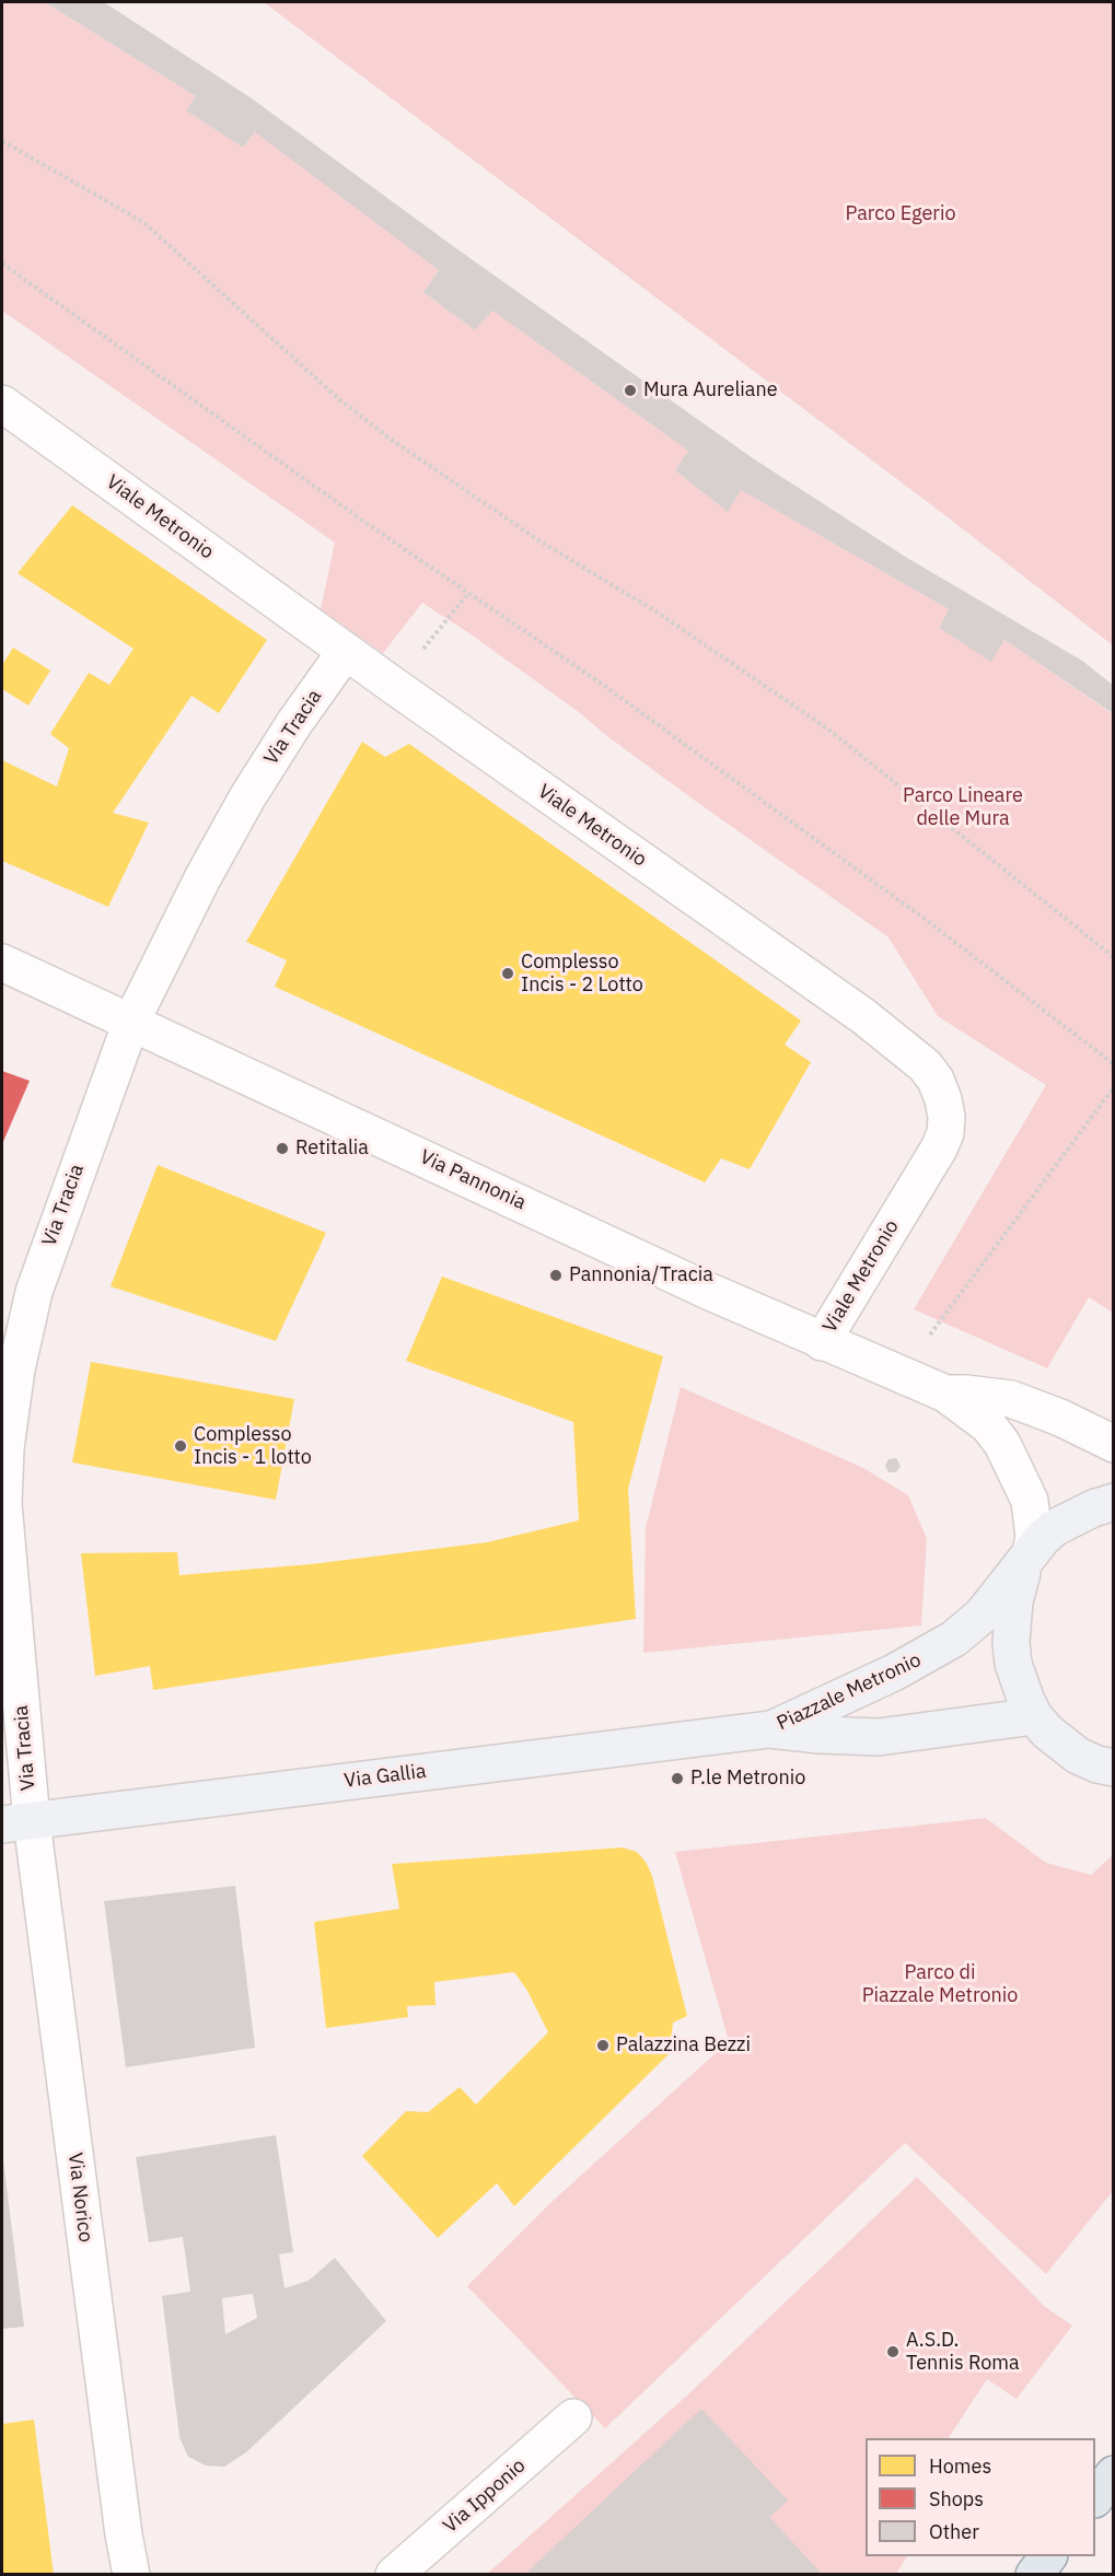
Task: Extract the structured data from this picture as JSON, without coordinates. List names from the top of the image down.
{
  "streets": {
    "main road": ["Piazzale Metronio", "Via Gallia"],
    "street": [
      "Viale Metronio",
      "Via Tracia",
      "Via Pannonia",
      "Via Norico",
      "Via Ipponio"
    ]
  },
  "crossings": [
    ["Viale Metronio", "Via Tracia"],
    ["Viale Metronio", "Via Pannonia"],
    ["Via Tracia", "Via Pannonia"],
    ["Via Tracia", "Via Gallia"],
    ["Via Tracia", "Via Norico"],
    ["Via Pannonia", "Piazzale Metronio"],
    ["Piazzale Metronio", "Via Gallia"],
    ["Via Gallia", "Via Norico"]
  ],
  "parks": ["Parco Egerio", "Parco Lineare delle Mura", "Parco di Piazzale Metronio"],
  "places": [
    "Mura Aureliane",
    "Complesso Incis - 2 Lotto",
    "Retitalia",
    "Pannonia/Tracia",
    "Complesso Incis - 1 lotto",
    "P.le Metronio",
    "Palazzina Bezzi",
    "A.S.D. Tennis Roma"
  ],
  "legend": ["Homes", "Shops", "Other"]
}
